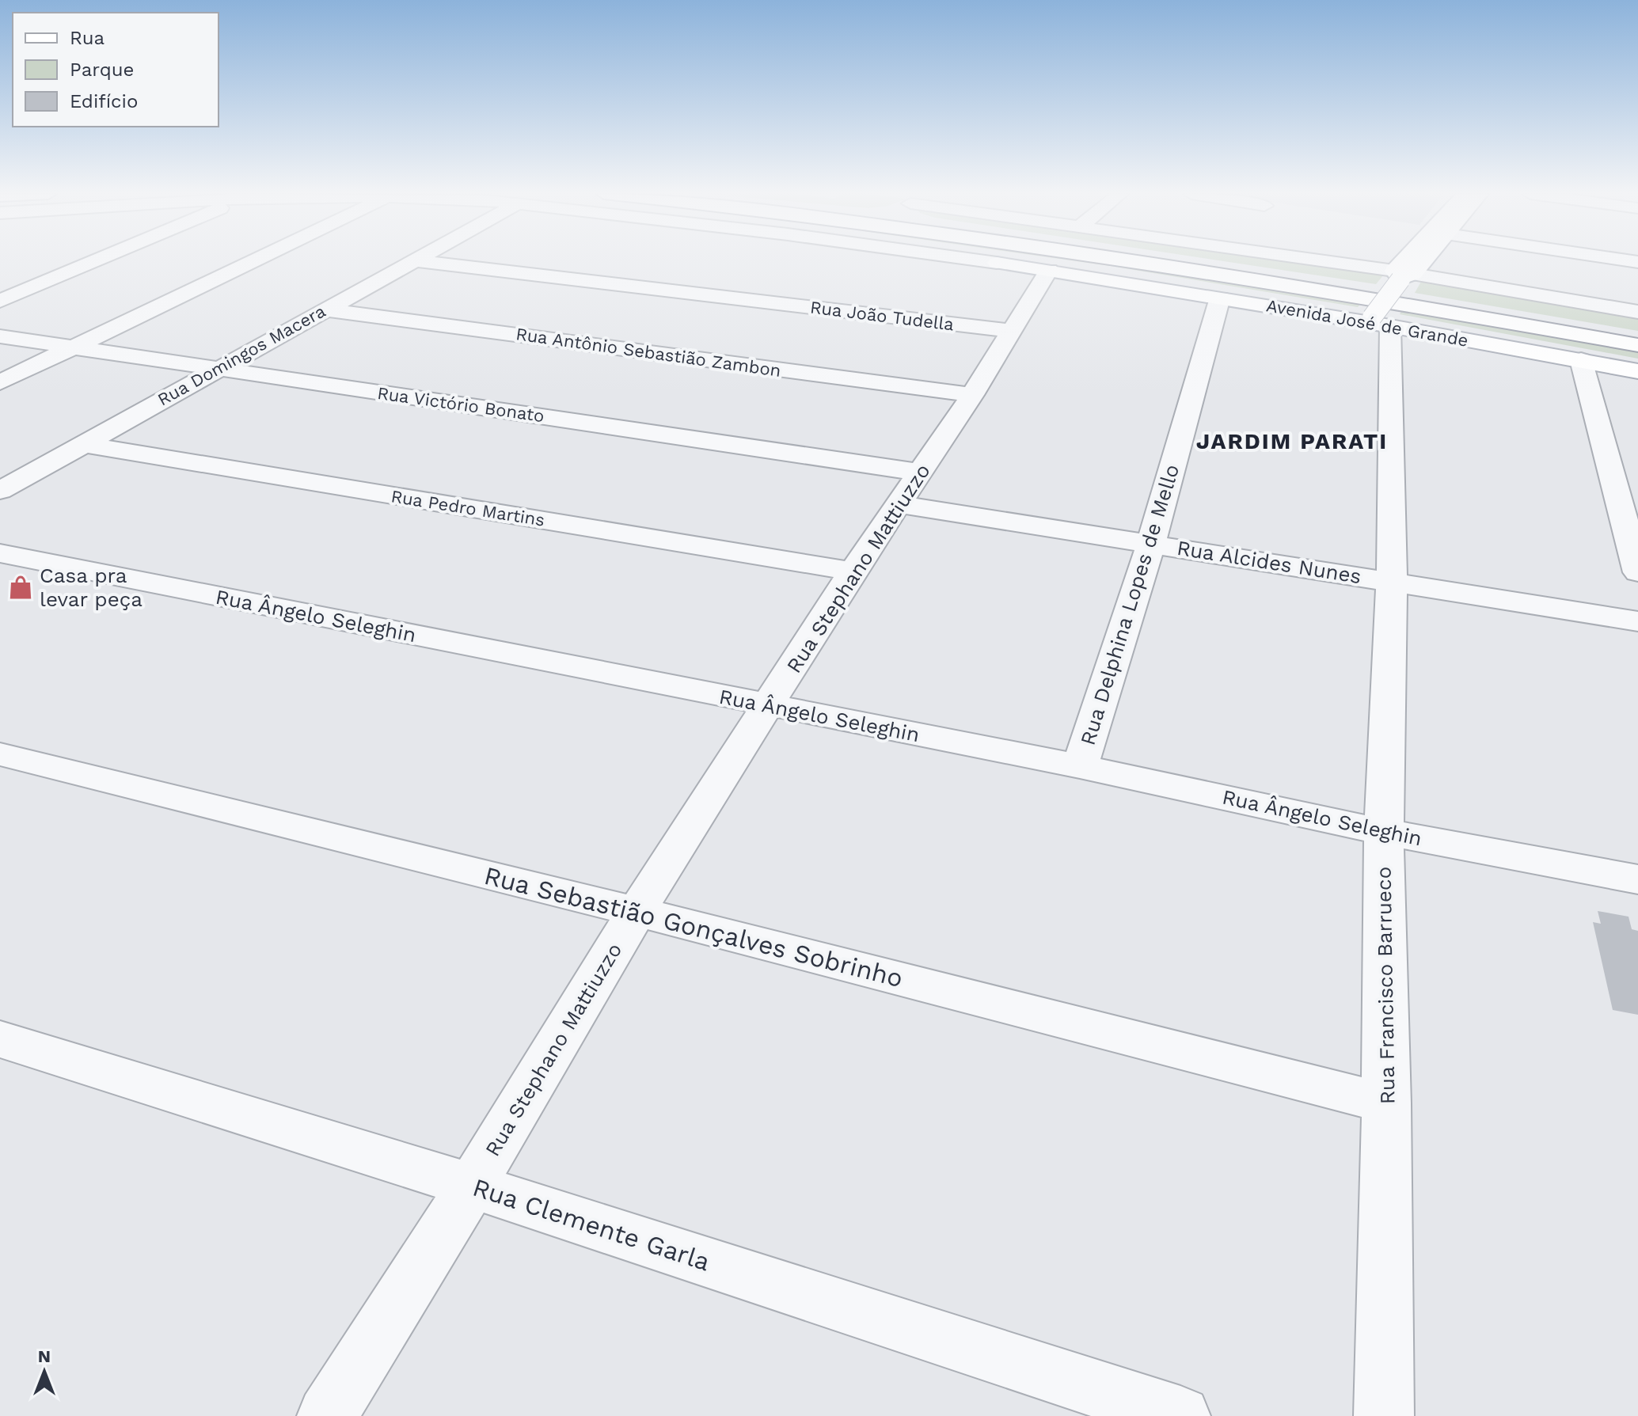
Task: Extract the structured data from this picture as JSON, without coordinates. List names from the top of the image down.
{
  "streets": {
    "main road": ["Avenida José de Grande"],
    "street": [
      "Rua João Tudella",
      "Rua Antônio Sebastião Zambon",
      "Rua Domingos Macera",
      "Rua Victório Bonato",
      "Rua Pedro Martins",
      "Rua Alcides Nunes",
      "Rua Stephano Mattiuzzo",
      "Rua Delphina Lopes de Mello",
      "Rua Ângelo Seleghin",
      "Rua Sebastião Gonçalves Sobrinho",
      "Rua Francisco Barrueco",
      "Rua Clemente Garla"
    ]
  },
  "crossings": [
    ["Rua João Tudella", "Rua Domingos Macera"],
    ["Rua João Tudella", "Rua Stephano Mattiuzzo"],
    ["Avenida José de Grande", "Rua Stephano Mattiuzzo"],
    ["Avenida José de Grande", "Rua Delphina Lopes de Mello"],
    ["Avenida José de Grande", "Rua Francisco Barrueco"],
    ["Rua Antônio Sebastião Zambon", "Rua Domingos Macera"],
    ["Rua Antônio Sebastião Zambon", "Rua Stephano Mattiuzzo"],
    ["Rua Domingos Macera", "Rua Victório Bonato"],
    ["Rua Domingos Macera", "Rua Pedro Martins"],
    ["Rua Victório Bonato", "Rua Stephano Mattiuzzo"],
    ["Rua Pedro Martins", "Rua Stephano Mattiuzzo"],
    ["Rua Alcides Nunes", "Rua Stephano Mattiuzzo"],
    ["Rua Alcides Nunes", "Rua Delphina Lopes de Mello"],
    ["Rua Alcides Nunes", "Rua Francisco Barrueco"],
    ["Rua Stephano Mattiuzzo", "Rua Ângelo Seleghin"],
    ["Rua Stephano Mattiuzzo", "Rua Sebastião Gonçalves Sobrinho"],
    ["Rua Stephano Mattiuzzo", "Rua Clemente Garla"],
    ["Rua Delphina Lopes de Mello", "Rua Ângelo Seleghin"],
    ["Rua Ângelo Seleghin", "Rua Francisco Barrueco"],
    ["Rua Sebastião Gonçalves Sobrinho", "Rua Francisco Barrueco"]
  ],
  "districts": ["JARDIM PARATI"],
  "places": {
    "shop": ["Casa pra levar peça"]
  },
  "legend": ["Rua", "Parque", "Edifício"],
  "north": "top"
}
